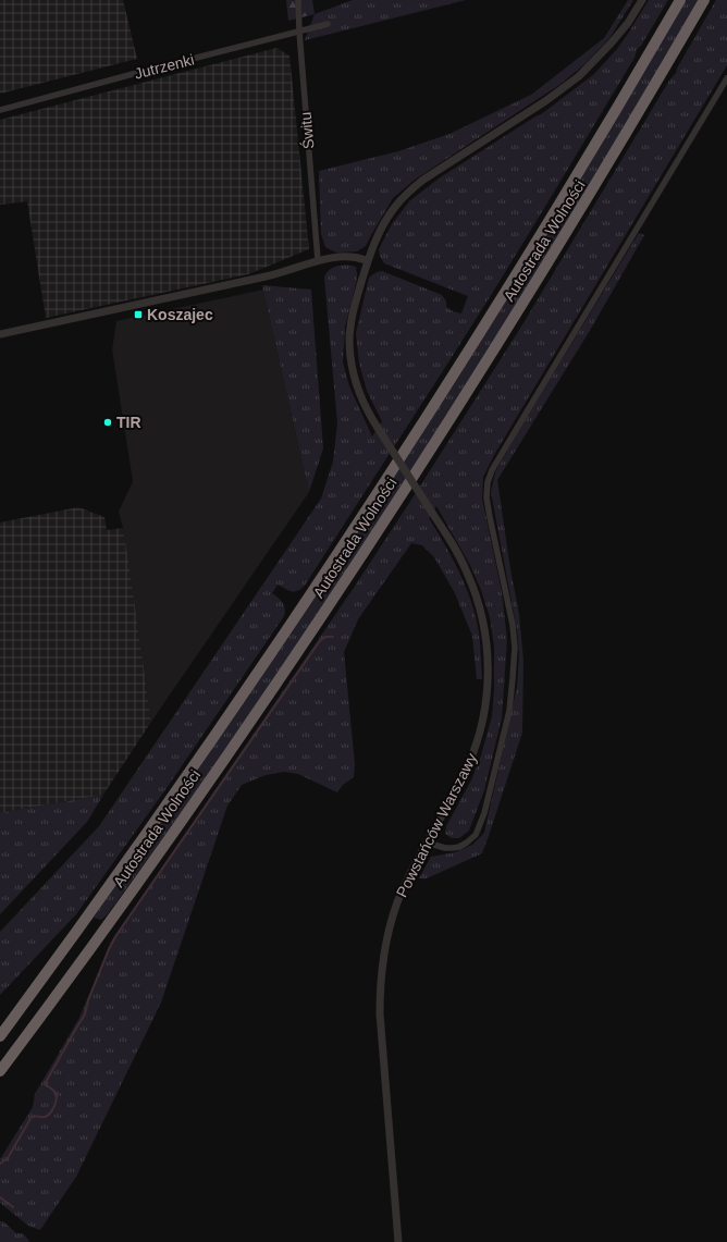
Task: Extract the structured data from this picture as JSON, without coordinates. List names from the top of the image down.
{
  "streets": {
    "highway": ["Autostrada Wolności"],
    "street": ["Jutrzenki", "Świtu", "Powstańców Warszawy"]
  },
  "crossings": [
    ["Jutrzenki", "Świtu"]
  ],
  "places": {
    "transit": ["Koszajec"],
    "other": ["TIR"]
  }
}
